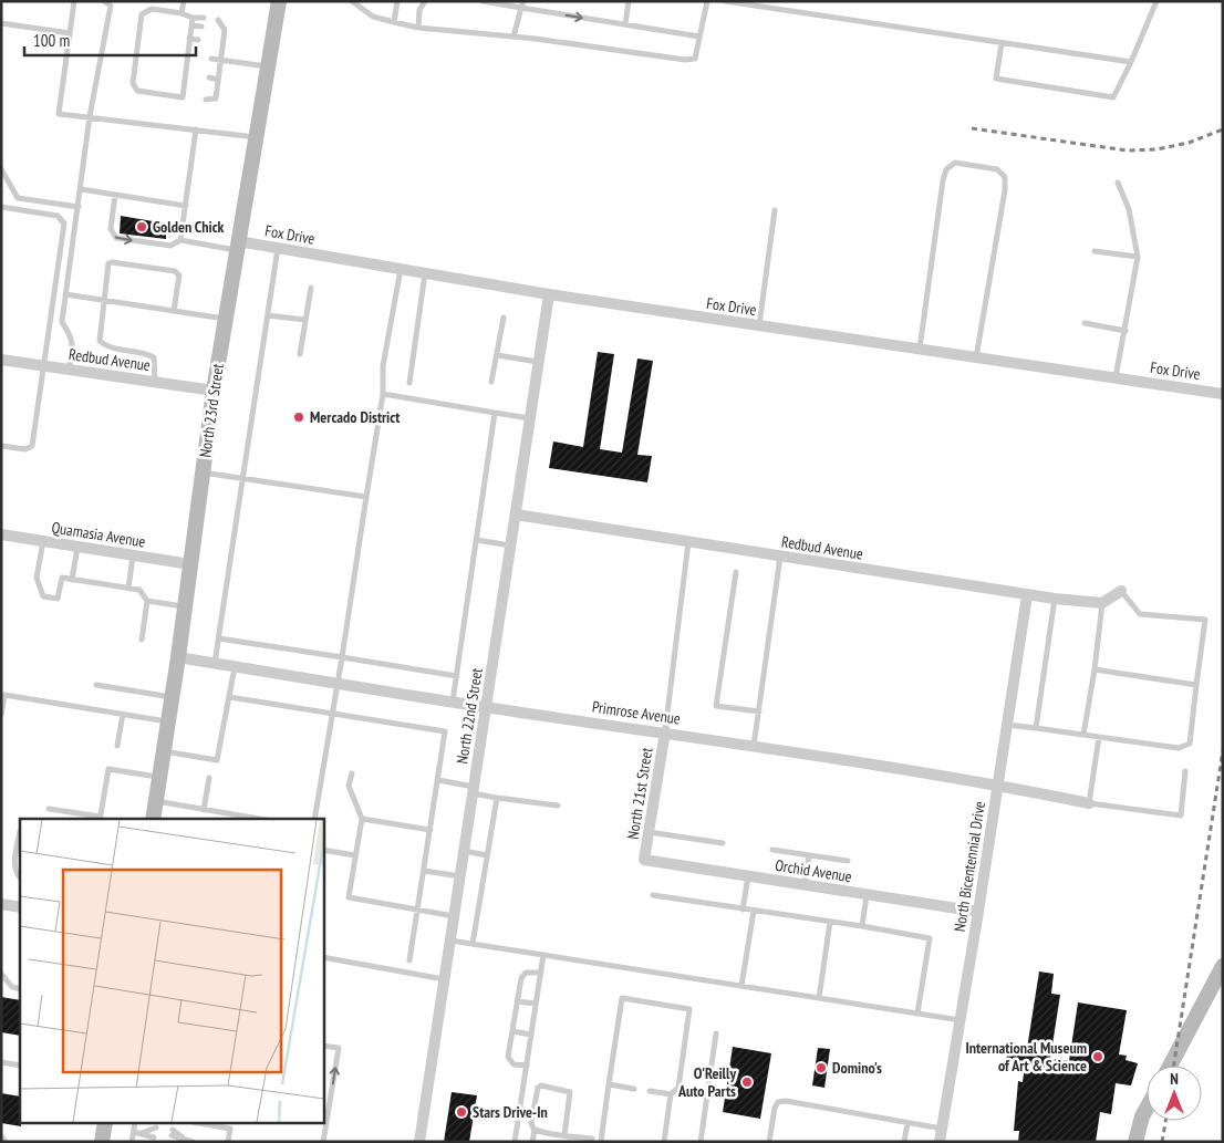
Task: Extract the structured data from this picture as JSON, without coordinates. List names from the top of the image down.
{
  "streets": {
    "main road": ["North 23rd Street"],
    "street": [
      "Fox Drive",
      "Redbud Avenue",
      "Quamasia Avenue",
      "Primrose Avenue",
      "North 22nd Street",
      "North 21st Street",
      "North Bicentennial Drive",
      "Orchid Avenue"
    ]
  },
  "crossings": [
    ["Fox Drive", "North 23rd Street"],
    ["Fox Drive", "North 22nd Street"],
    ["Redbud Avenue", "North 23rd Street"],
    ["Redbud Avenue", "North 22nd Street"],
    ["Redbud Avenue", "North Bicentennial Drive"],
    ["North 23rd Street", "Quamasia Avenue"],
    ["North 23rd Street", "Primrose Avenue"],
    ["Primrose Avenue", "North 22nd Street"],
    ["Primrose Avenue", "North 21st Street"],
    ["Primrose Avenue", "North Bicentennial Drive"],
    ["North 21st Street", "Orchid Avenue"],
    ["North Bicentennial Drive", "Orchid Avenue"]
  ],
  "places": [
    "Golden Chick",
    "Mercado District",
    "International Museum of Art & Science",
    "Domino's",
    "O'Reilly Auto Parts",
    "Stars Drive-In"
  ],
  "scale_bar": "100 m",
  "north": "top"
}
